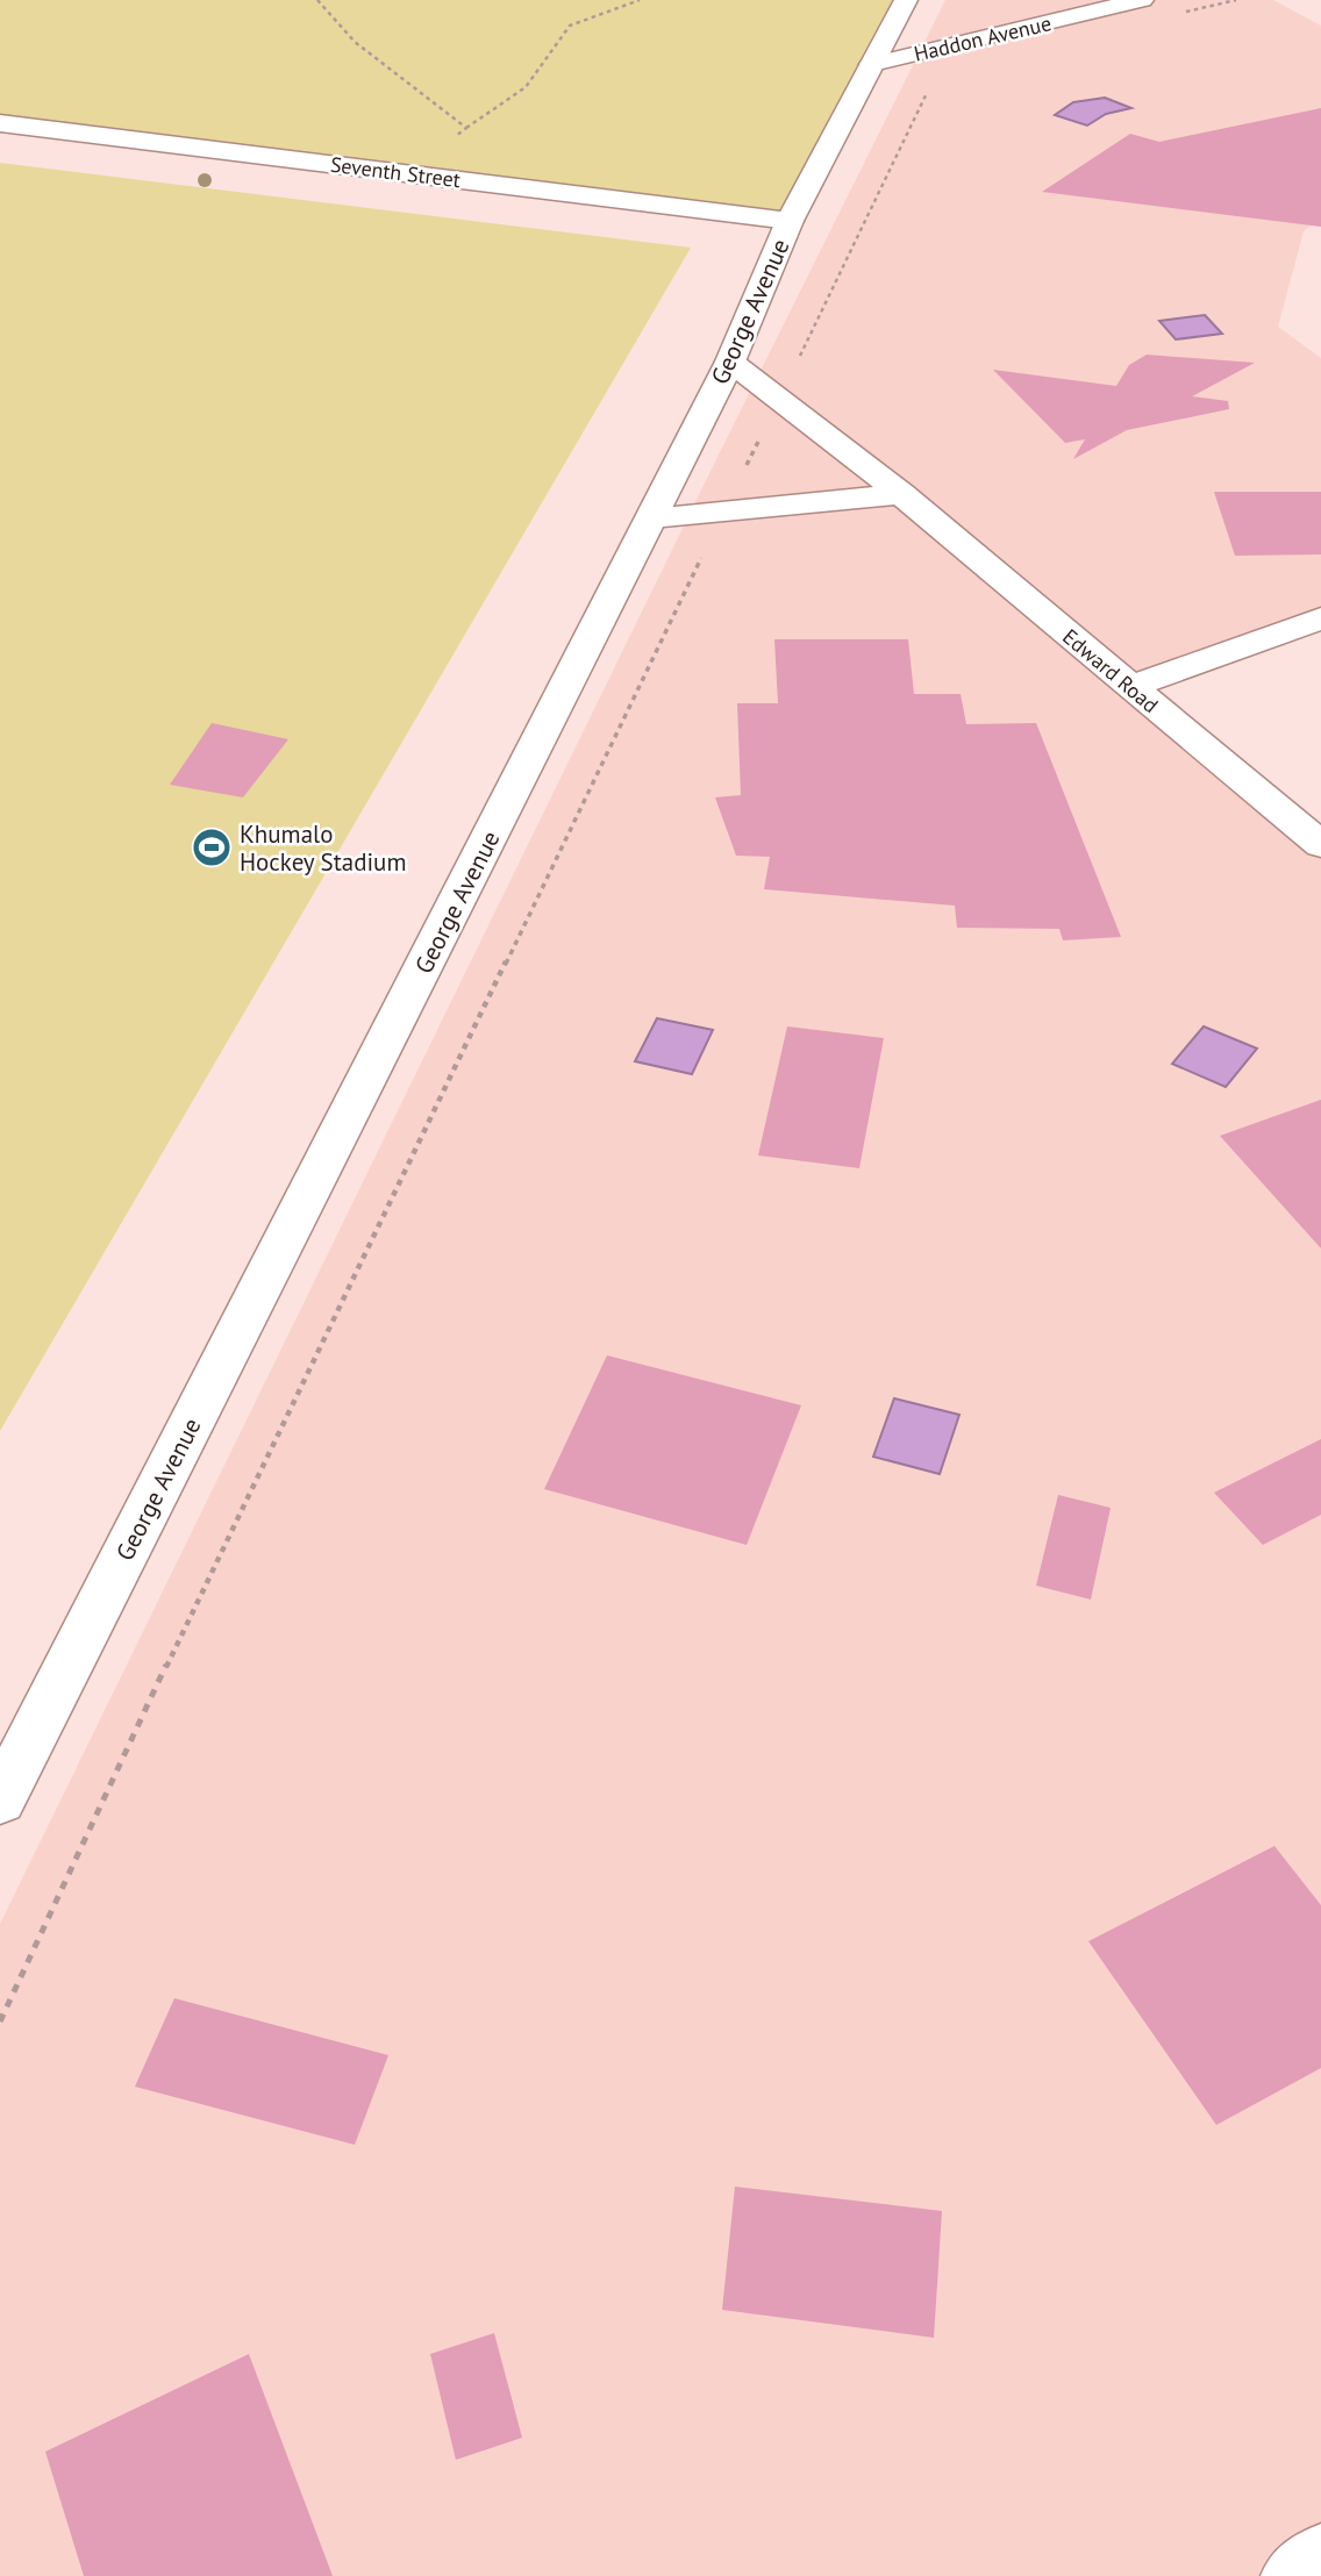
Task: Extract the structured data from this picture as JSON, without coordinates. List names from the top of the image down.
{
  "streets": {
    "street": [
      "Haddon Avenue",
      "Seventh Street",
      "George Avenue",
      "Edward Road"
    ]
  },
  "crossings": [
    ["Haddon Avenue", "George Avenue"],
    ["Seventh Street", "George Avenue"],
    ["George Avenue", "Edward Road"]
  ],
  "places": {
    "sports": ["Khumalo Hockey Stadium"]
  }
}
